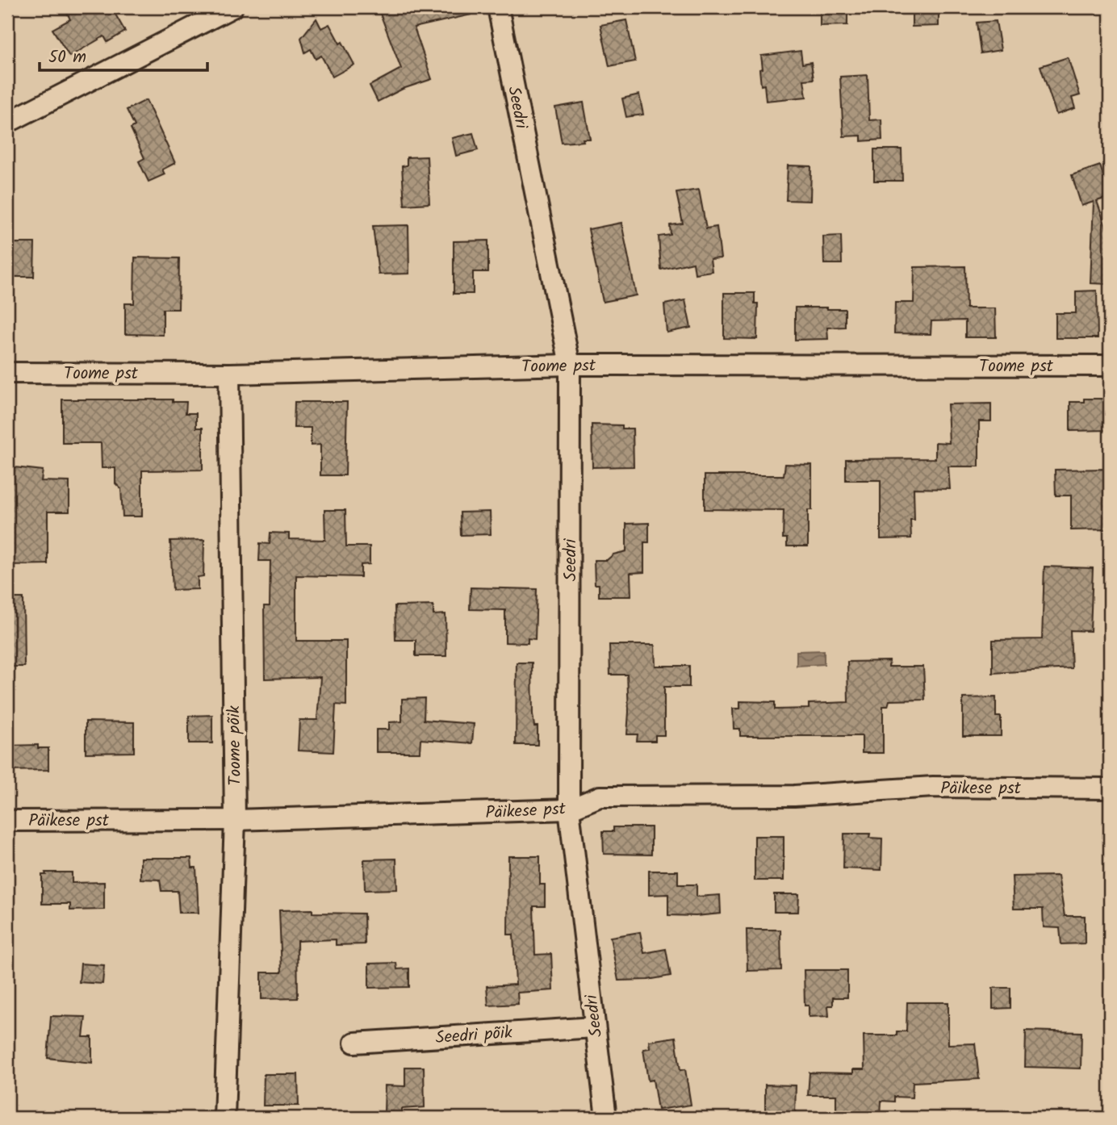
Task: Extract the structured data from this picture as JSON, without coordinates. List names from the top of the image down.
{
  "streets": {
    "street": [
      "Seedri",
      "Toome pst",
      "Toome põik",
      "Päikese pst",
      "Seedri põik"
    ]
  },
  "crossings": [
    ["Seedri", "Toome pst"],
    ["Seedri", "Päikese pst"],
    ["Seedri", "Seedri põik"],
    ["Toome pst", "Toome põik"],
    ["Toome põik", "Päikese pst"]
  ],
  "scale_bar": "50 m"
}
